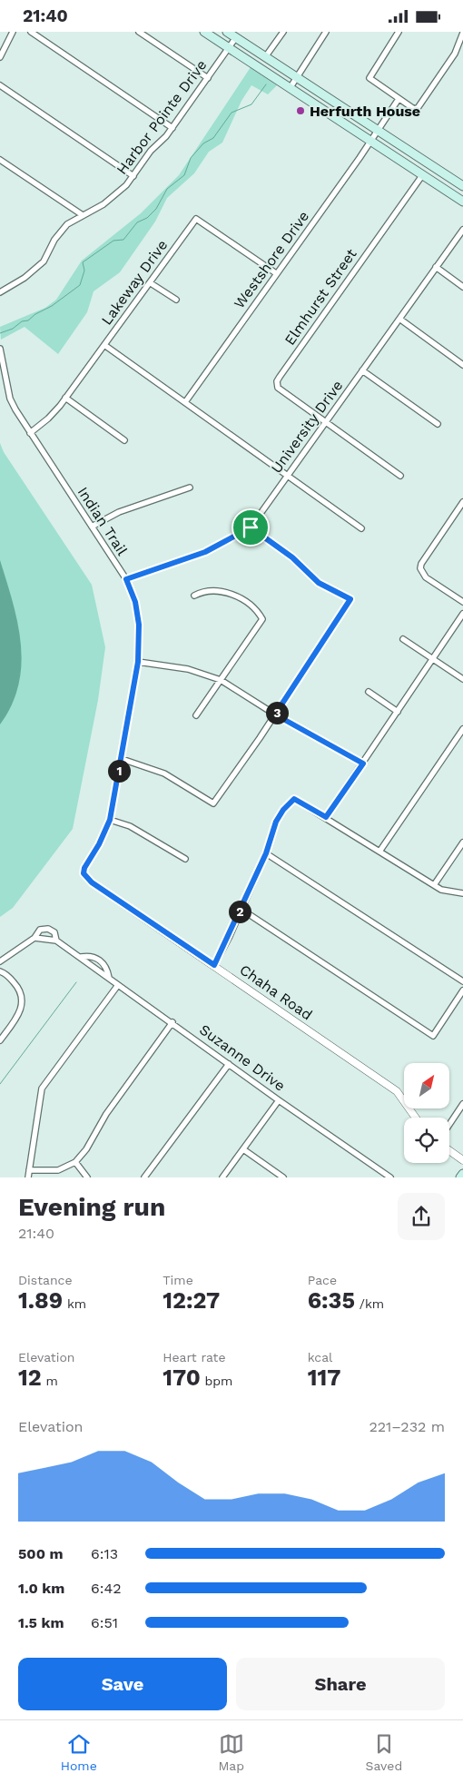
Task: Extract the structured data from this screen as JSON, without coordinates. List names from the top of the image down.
{
  "streets": {
    "street": [
      "Harbor Pointe Drive",
      "Westshore Drive",
      "Lakeway Drive",
      "Elmhurst Street",
      "University Drive",
      "Indian Trail",
      "Chaha Road",
      "Suzanne Drive"
    ]
  },
  "crossings": [
    ["Westshore Drive", "Lakeway Drive"],
    ["Lakeway Drive", "Indian Trail"],
    ["Elmhurst Street", "University Drive"],
    ["University Drive", "Indian Trail"],
    ["Indian Trail", "Chaha Road"]
  ],
  "places": ["Herfurth House"],
  "north": "top right",
  "page": {
    "status": "21:40",
    "pins": ["3", "1", "2"],
    "heading": ["Evening run", "21:40"],
    "stats": [
      ["Distance", "1.89 km"],
      ["Time", "12:27"],
      ["Pace", "6:35 /km"],
      ["Elevation", "12 m"],
      ["Heart rate", "170 bpm"],
      ["kcal", "117"]
    ],
    "chart": ["Elevation", "221–232 m"],
    "list": [
      {
        "name": "500 m",
        "note": "6:13"
      },
      {
        "name": "1.0 km",
        "note": "6:42"
      },
      {
        "name": "1.5 km",
        "note": "6:51"
      }
    ],
    "buttons": ["Save", "Share"],
    "tabs": ["Home", "Map", "Saved"]
  }
}
